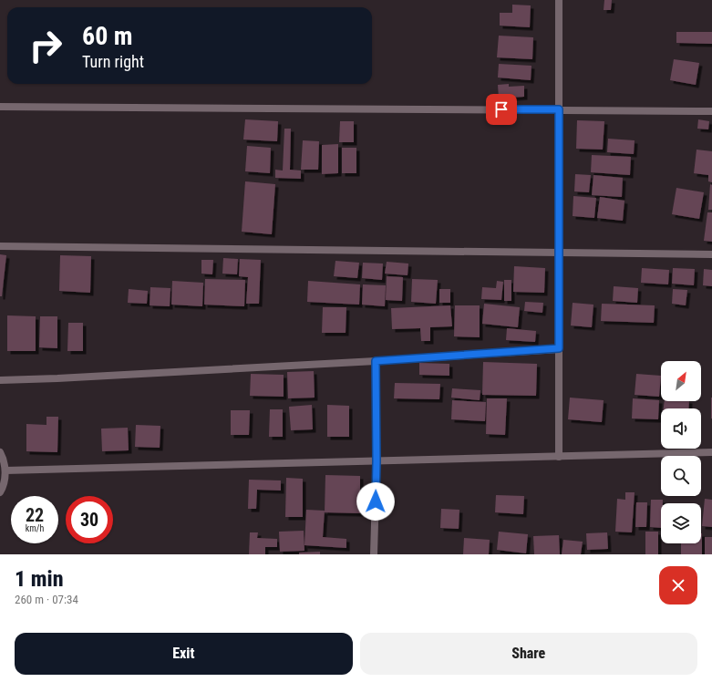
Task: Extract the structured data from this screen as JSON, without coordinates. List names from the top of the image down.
{
  "north": "top right",
  "page": {
    "turn": ["60 m", "Turn right"],
    "speed": "22 km/h",
    "limit": "30",
    "heading": ["1 min", "260 m · 07:34"],
    "buttons": ["Exit", "Share"]
  }
}
